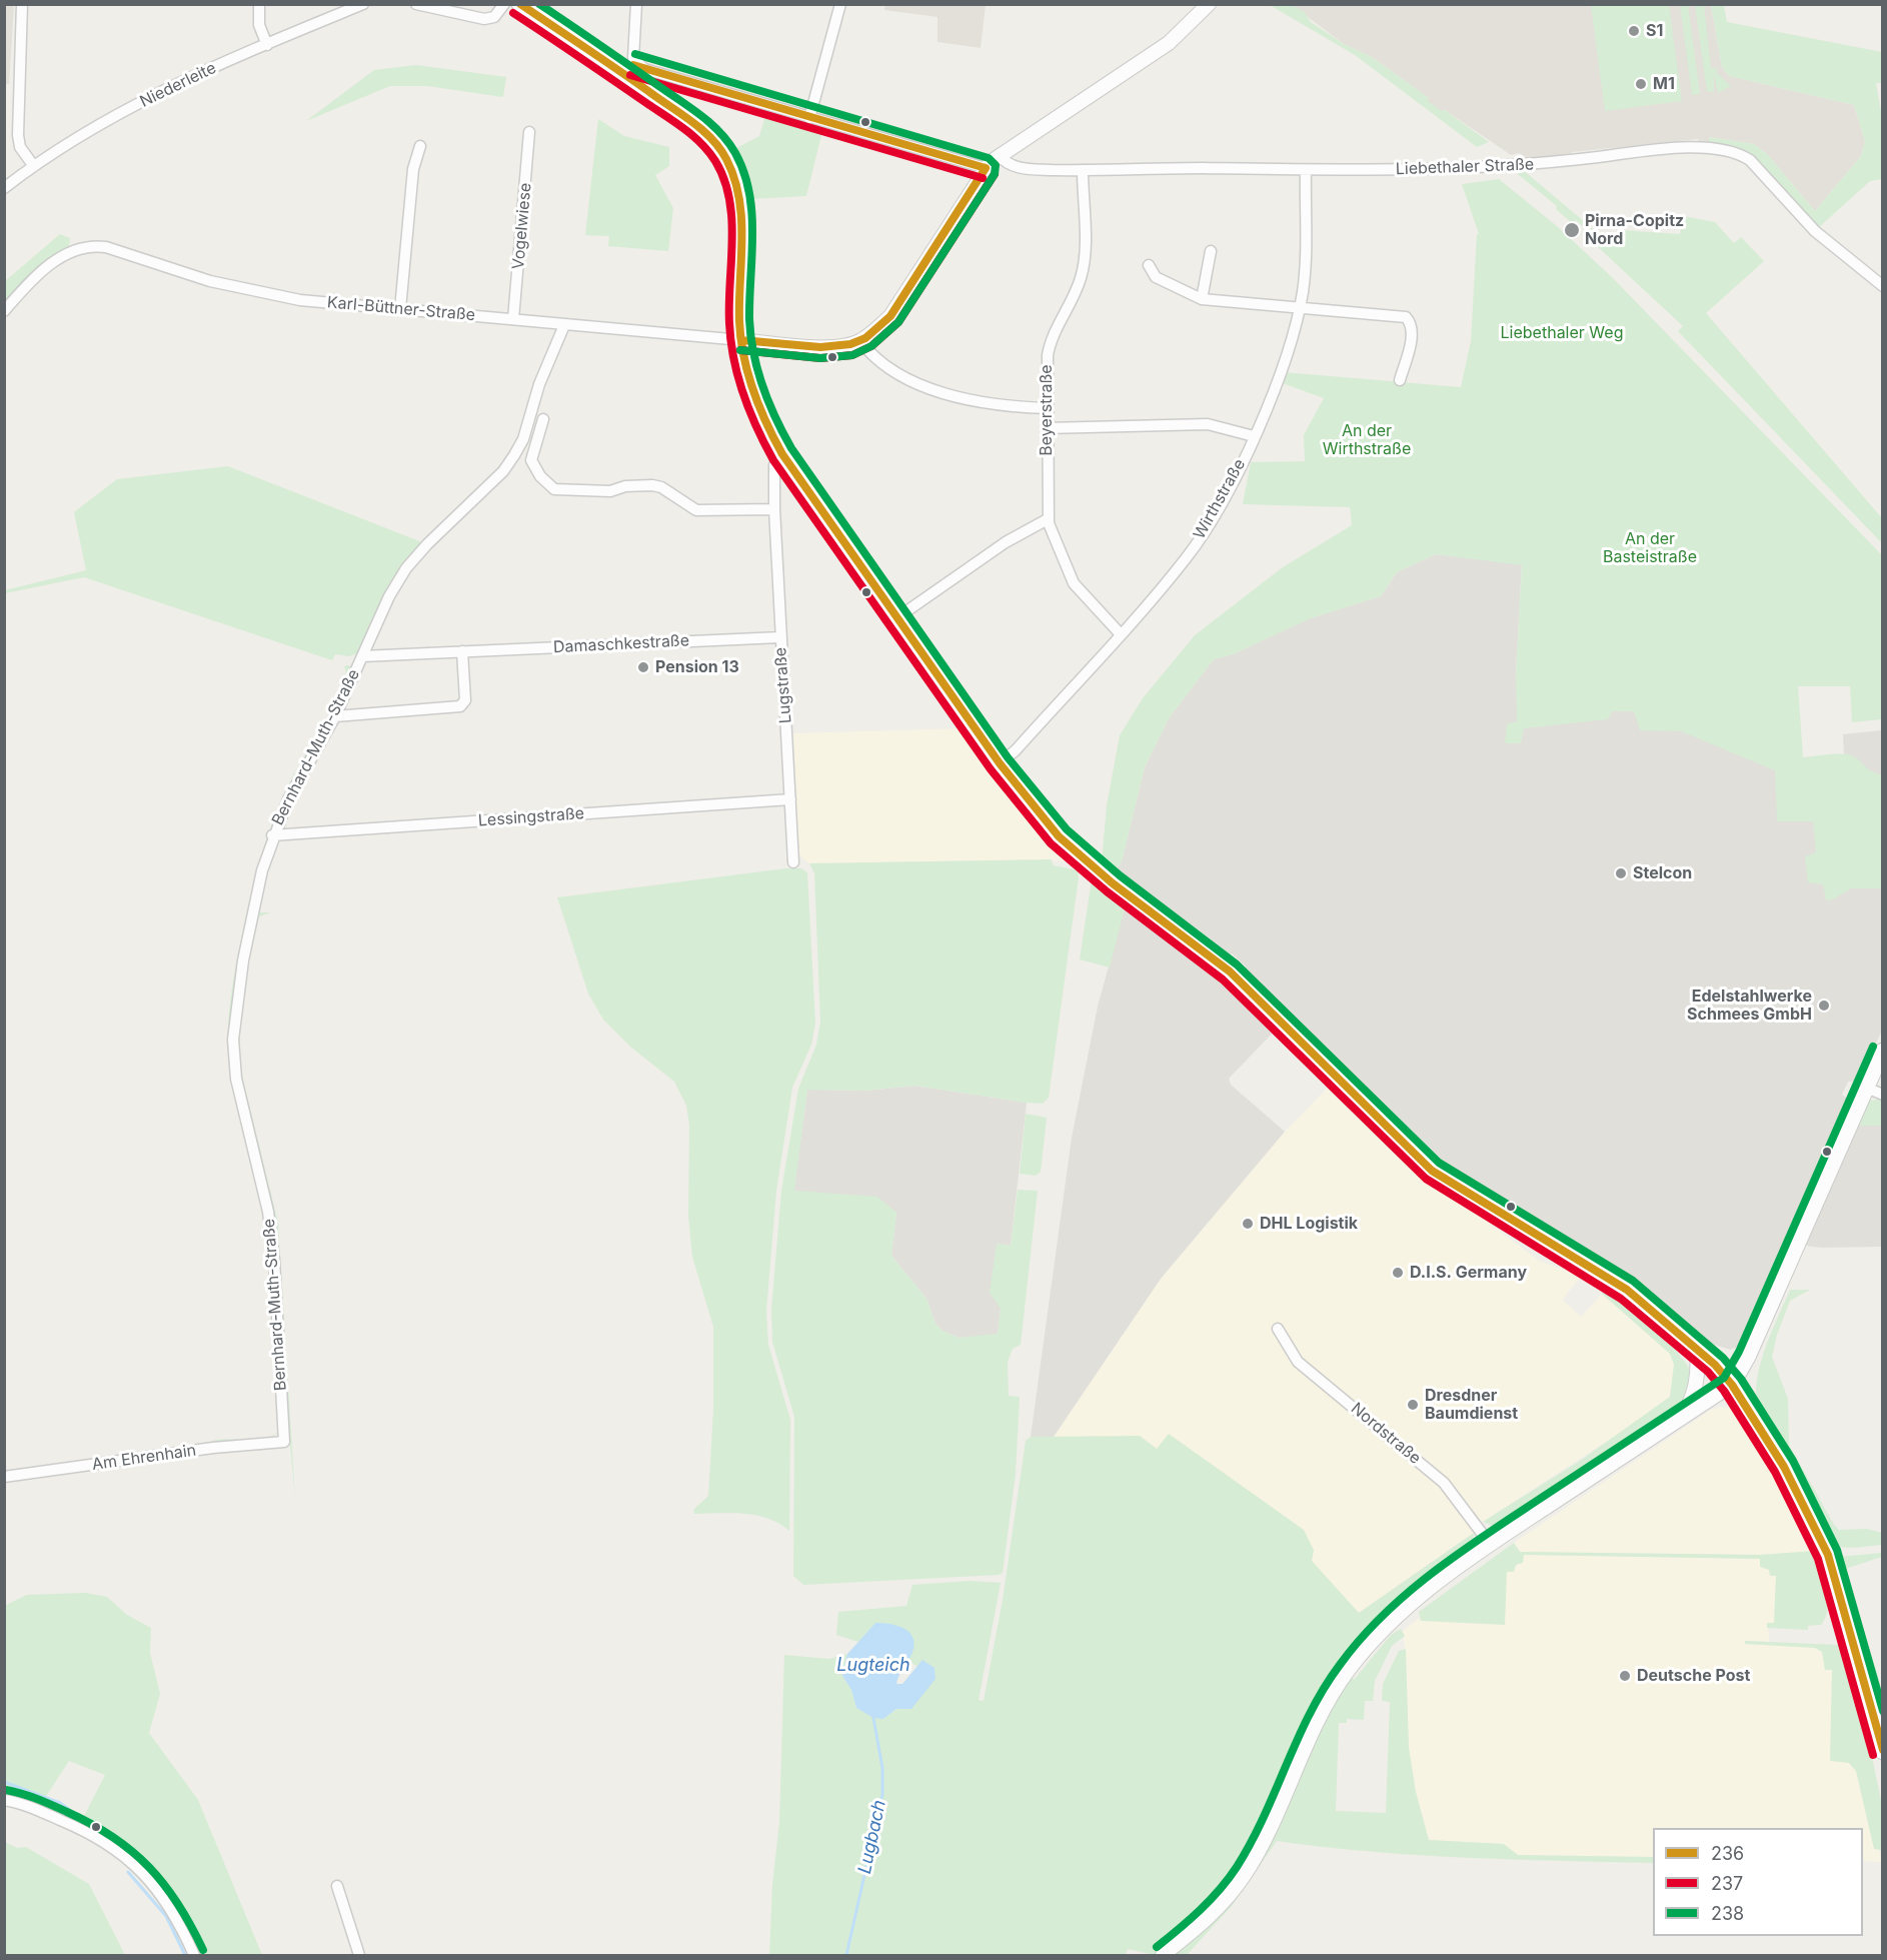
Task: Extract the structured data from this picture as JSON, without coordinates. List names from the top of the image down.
{
  "streets": {
    "street": [
      "Niederleite",
      "Liebethaler Straße",
      "Vogelwiese",
      "Karl-Büttner-Straße",
      "Beyerstraße",
      "Wirthstraße",
      "Damaschkestraße",
      "Lugstraße",
      "Bernhard-Muth-Straße",
      "Lessingstraße",
      "Nordstraße",
      "Am Ehrenhain"
    ]
  },
  "crossings": [
    ["Liebethaler Straße", "Beyerstraße"],
    ["Liebethaler Straße", "Wirthstraße"],
    ["Vogelwiese", "Karl-Büttner-Straße"],
    ["Karl-Büttner-Straße", "Bernhard-Muth-Straße"],
    ["Beyerstraße", "Wirthstraße"],
    ["Damaschkestraße", "Lugstraße"],
    ["Damaschkestraße", "Bernhard-Muth-Straße"],
    ["Lugstraße", "Lessingstraße"],
    ["Bernhard-Muth-Straße", "Lessingstraße"],
    ["Bernhard-Muth-Straße", "Am Ehrenhain"]
  ],
  "water": ["Lugteich", "Lugbach"],
  "parks": ["Liebethaler Weg", "An der Wirthstraße", "An der Basteistraße"],
  "places": [
    "S1",
    "M1",
    "Pirna-Copitz Nord",
    "Pension 13",
    "Stelcon",
    "Edelstahlwerke Schmees GmbH",
    "DHL Logistik",
    "D.I.S. Germany",
    "Dresdner Baumdienst",
    "Deutsche Post"
  ],
  "lines": ["transit line 236", "transit line 238", "transit line 237"],
  "legend": ["236", "237", "238"]
}
